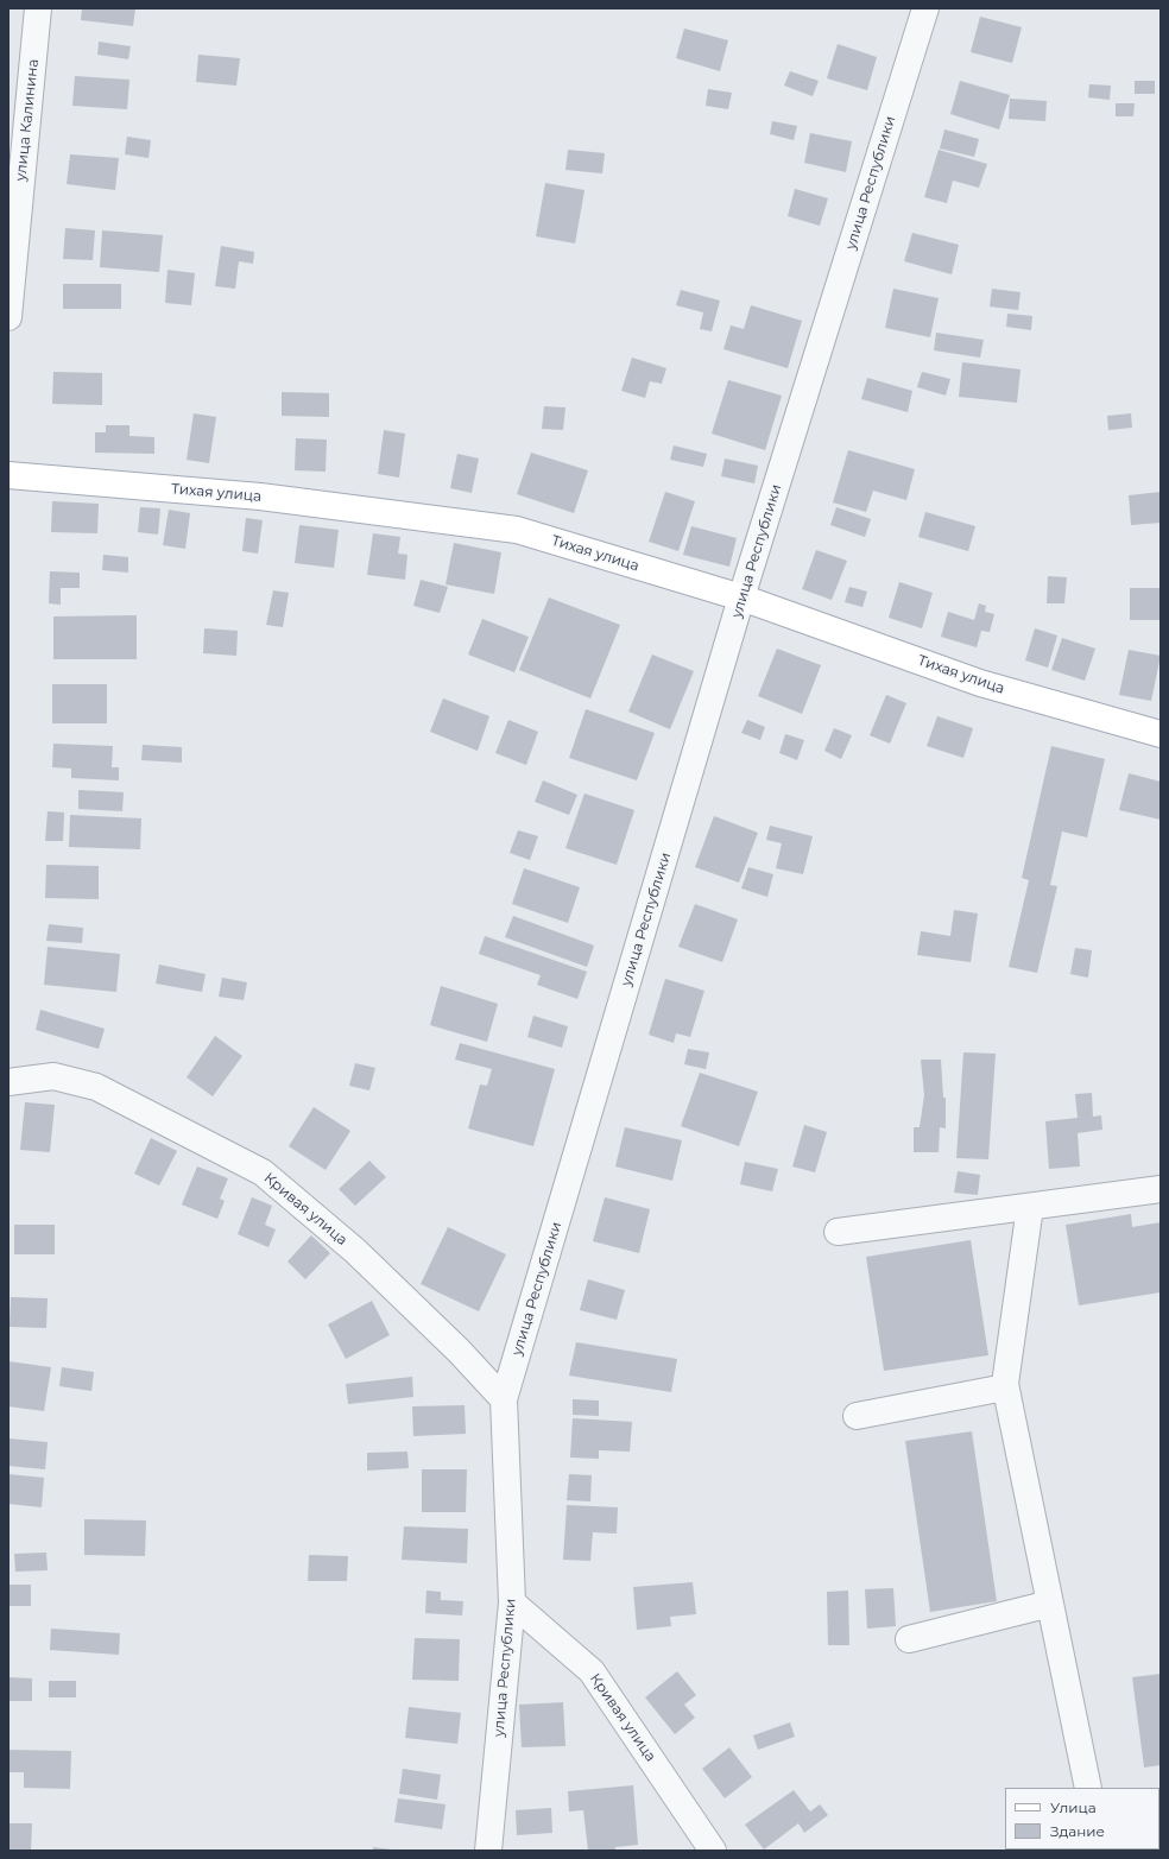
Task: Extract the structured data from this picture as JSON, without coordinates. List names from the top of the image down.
{
  "streets": {
    "main road": ["Тихая улица"],
    "street": ["улица Калинина", "улица Республики", "Кривая улица"]
  },
  "crossings": [
    ["улица Республики", "Тихая улица"],
    ["улица Республики", "Кривая улица"]
  ],
  "legend": ["Улица", "Здание"]
}
